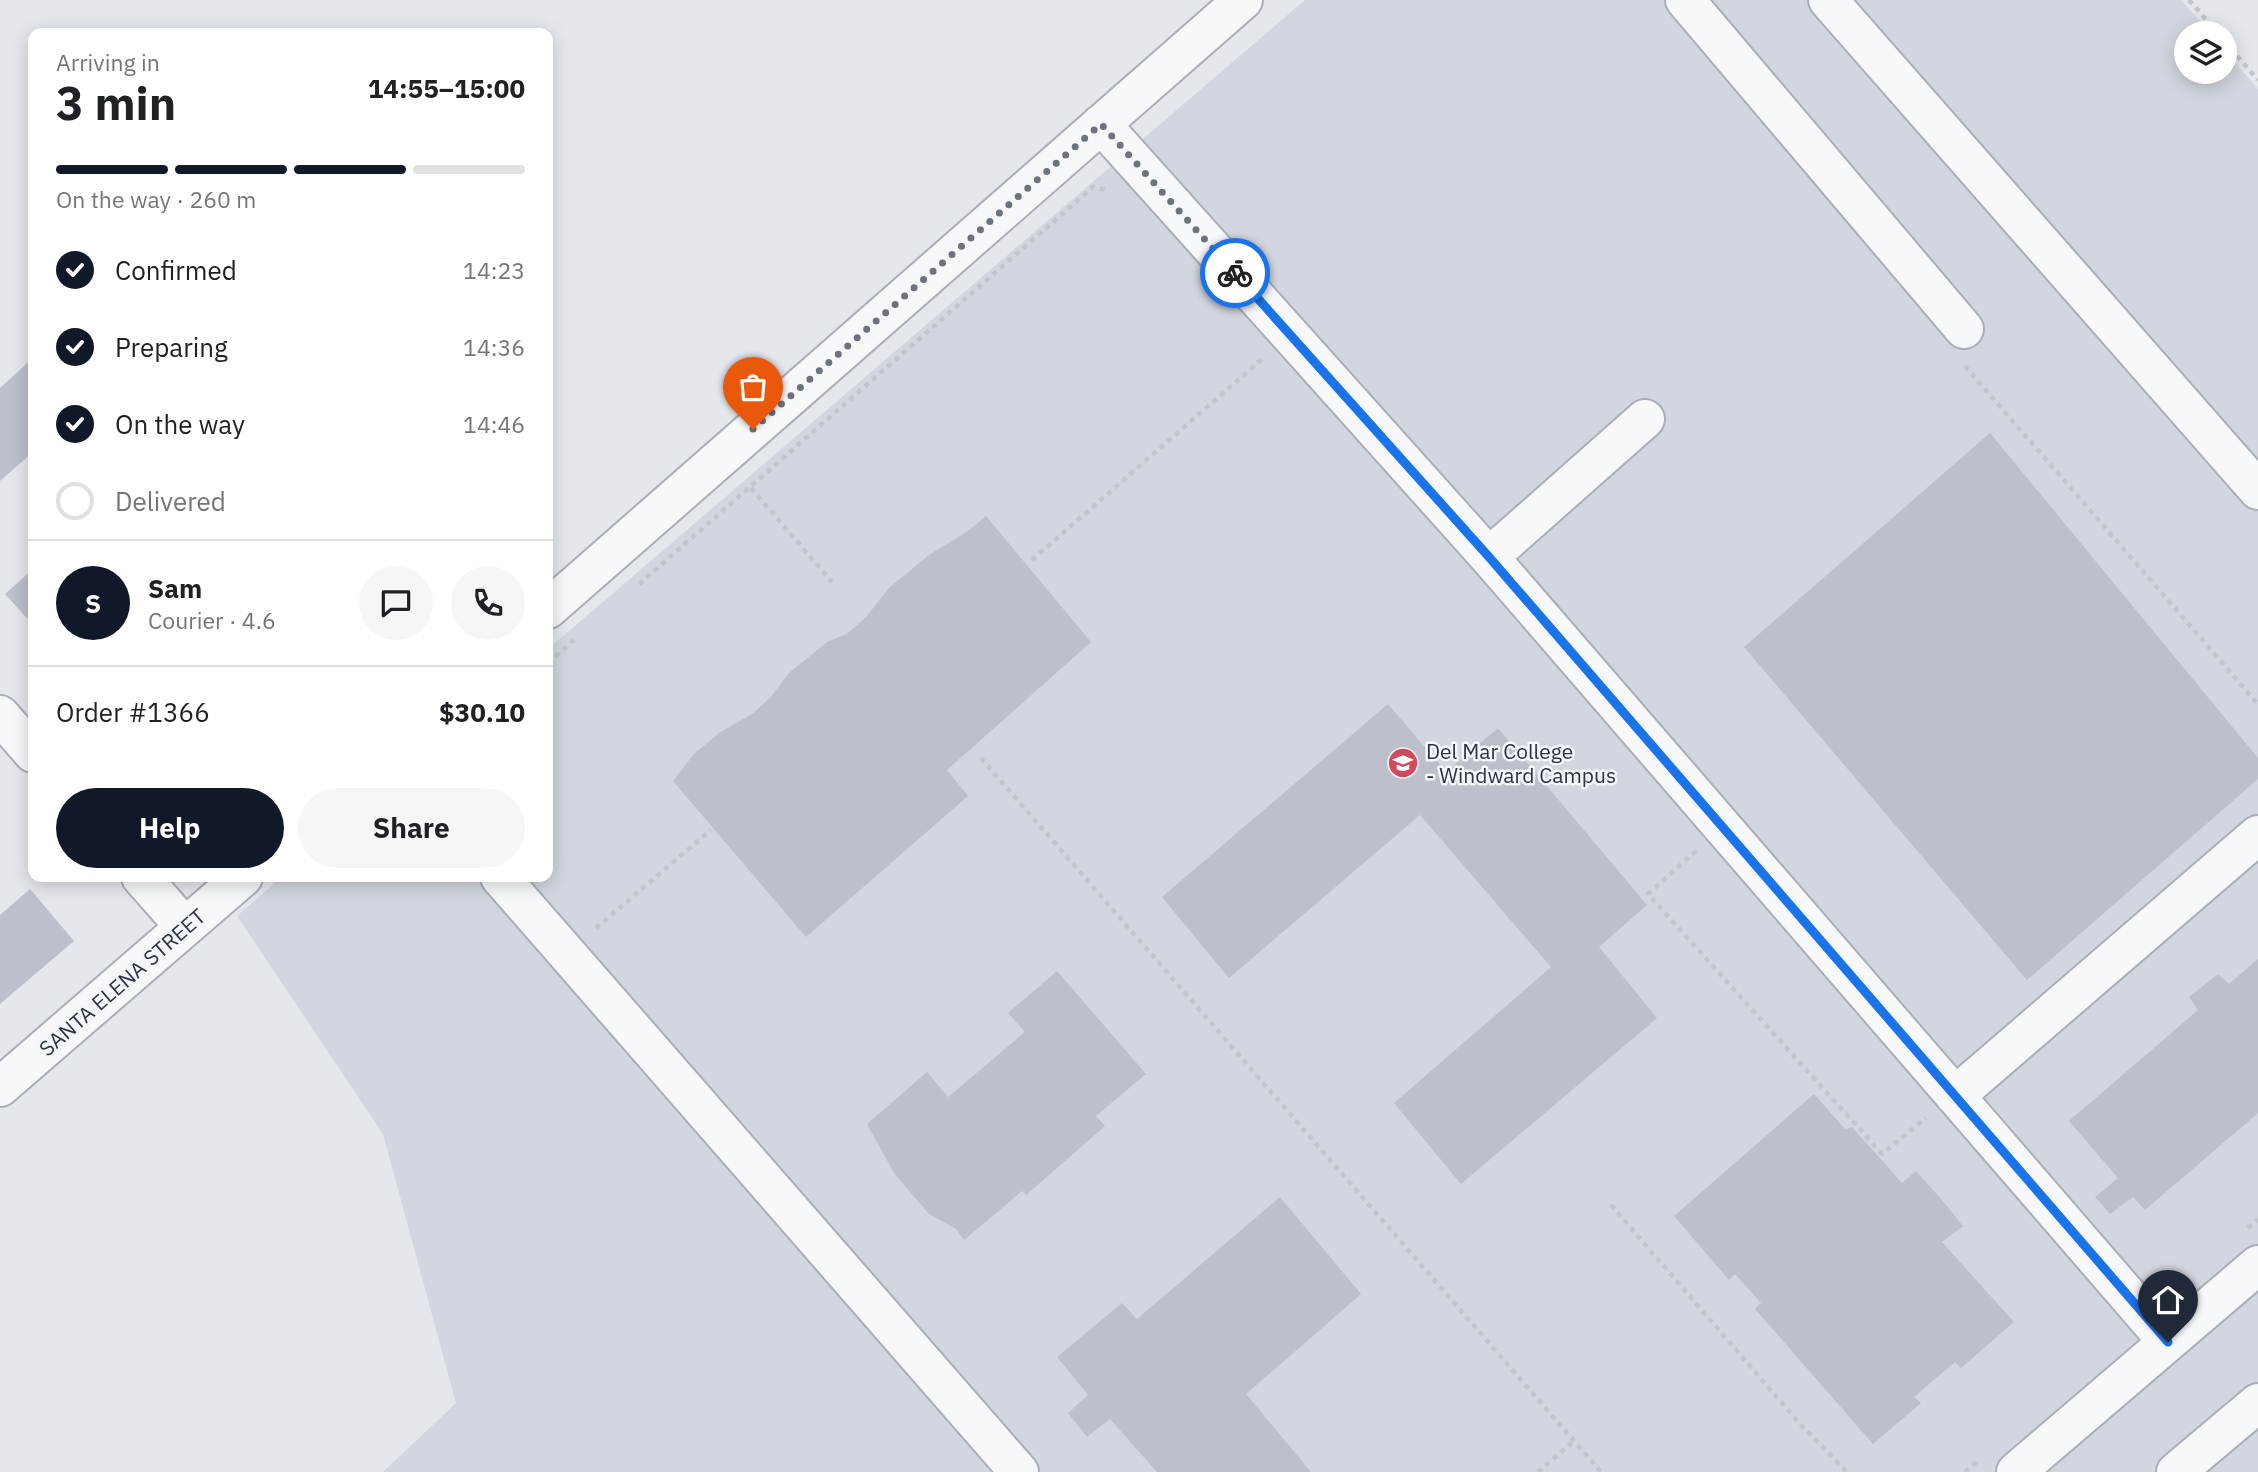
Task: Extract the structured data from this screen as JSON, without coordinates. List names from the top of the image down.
{
  "streets": {
    "street": ["SANTA ELENA STREET"]
  },
  "places": {
    "school or university": ["Del Mar College - Windward Campus"]
  },
  "page": {
    "heading": ["3 min", "Arriving in", "14:55–15:00"],
    "panel": [
      "Sam",
      "Courier · 4.6",
      "Order #1366",
      "$30.10"
    ],
    "bar": "On the way · 260 m",
    "list": [
      ["Confirmed", "14:23"],
      ["Preparing", "14:36"],
      ["On the way", "14:46"],
      "Delivered"
    ],
    "round": "S",
    "buttons": ["Help", "Share"]
  }
}
